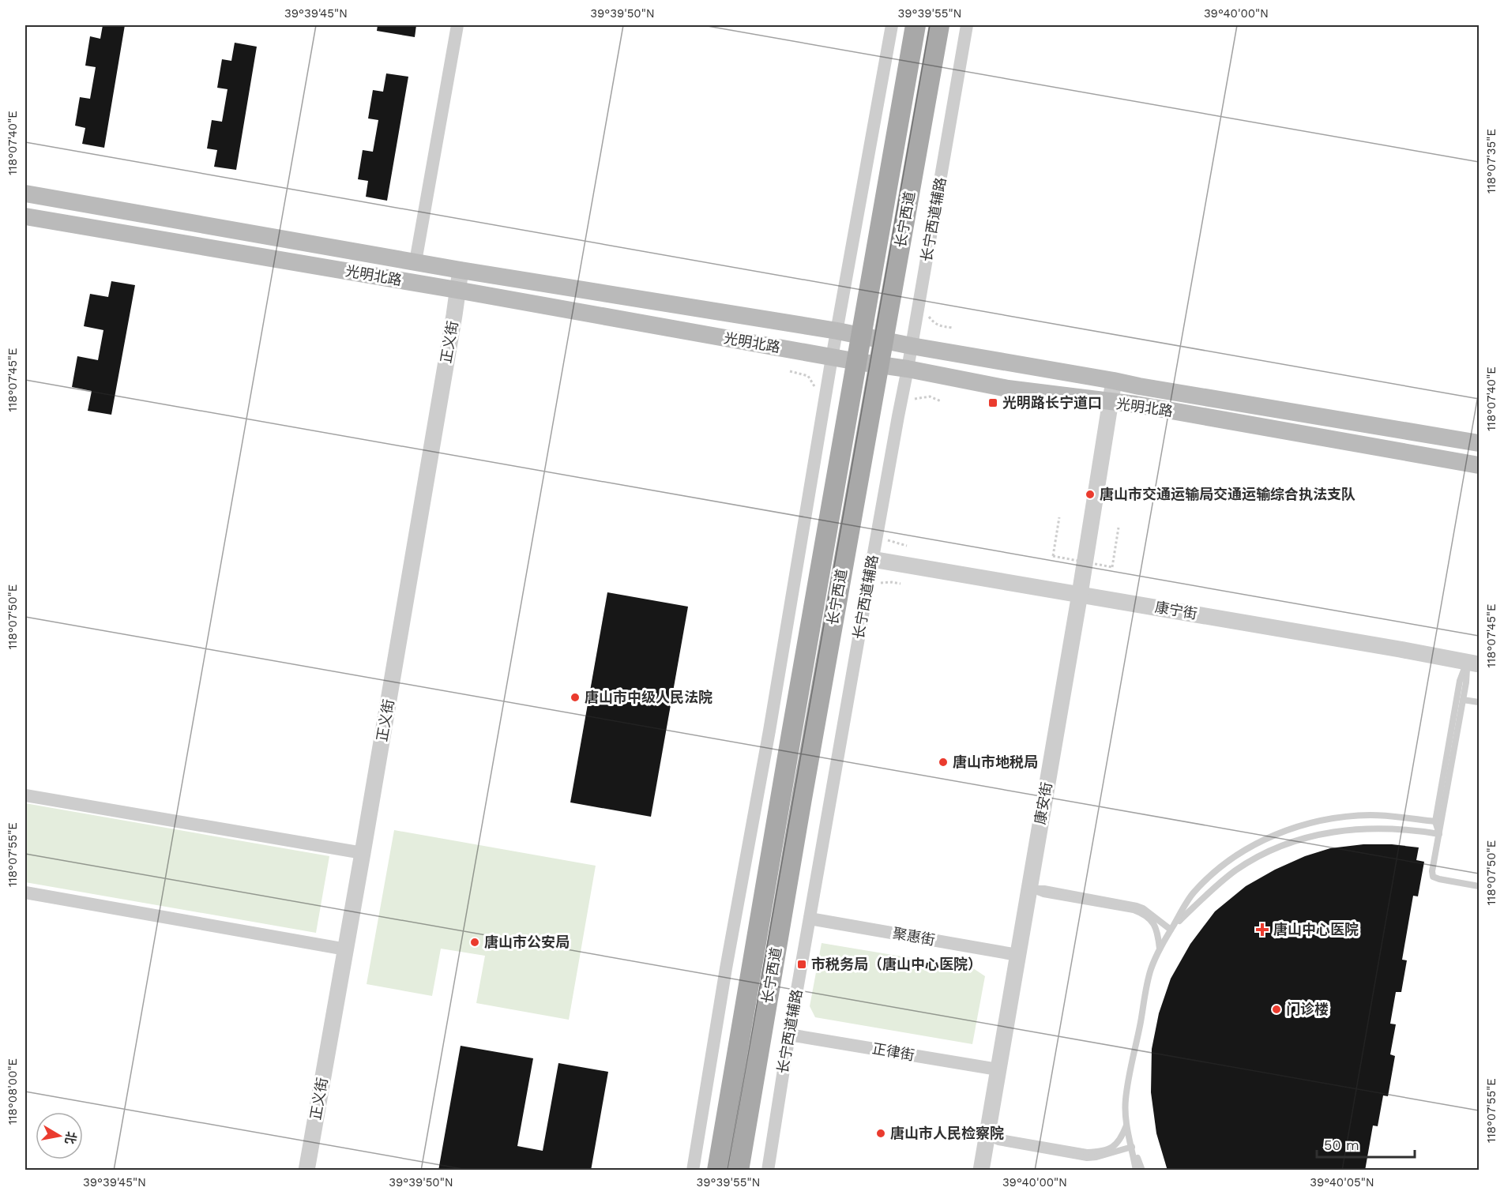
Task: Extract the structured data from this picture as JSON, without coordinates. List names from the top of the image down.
{
  "streets": {
    "main road": ["长宁西道", "光明北路"],
    "street": [
      "长宁西道辅路",
      "正义街",
      "康宁街",
      "康安街",
      "聚惠街",
      "正律街"
    ]
  },
  "crossings": [
    ["长宁西道", "光明北路"],
    ["长宁西道辅路", "光明北路"],
    ["长宁西道辅路", "康宁街"],
    ["长宁西道辅路", "聚惠街"],
    ["长宁西道辅路", "正律街"],
    ["光明北路", "正义街"],
    ["光明北路", "康安街"],
    ["康宁街", "康安街"],
    ["康安街", "聚惠街"],
    ["康安街", "正律街"]
  ],
  "places": {
    "transit": ["光明路长宁道口", "市税务局（唐山中心医院）"],
    "other": [
      "唐山市交通运输局交通运输综合执法支队",
      "唐山市中级人民法院",
      "唐山市地税局",
      "唐山市公安局",
      "门诊楼",
      "唐山市人民检察院"
    ],
    "health": ["唐山中心医院"]
  },
  "scale_bar": "50 m",
  "north": "right",
  "coordinates": [
    "39°39'45\"N",
    "39°39'50\"N",
    "39°39'55\"N",
    "39°40'00\"N",
    "118°07'40\"E",
    "118°07'35\"E",
    "118°07'45\"E",
    "118°07'50\"E",
    "118°07'55\"E",
    "118°08'00\"E",
    "39°40'05\"N"
  ]
}
